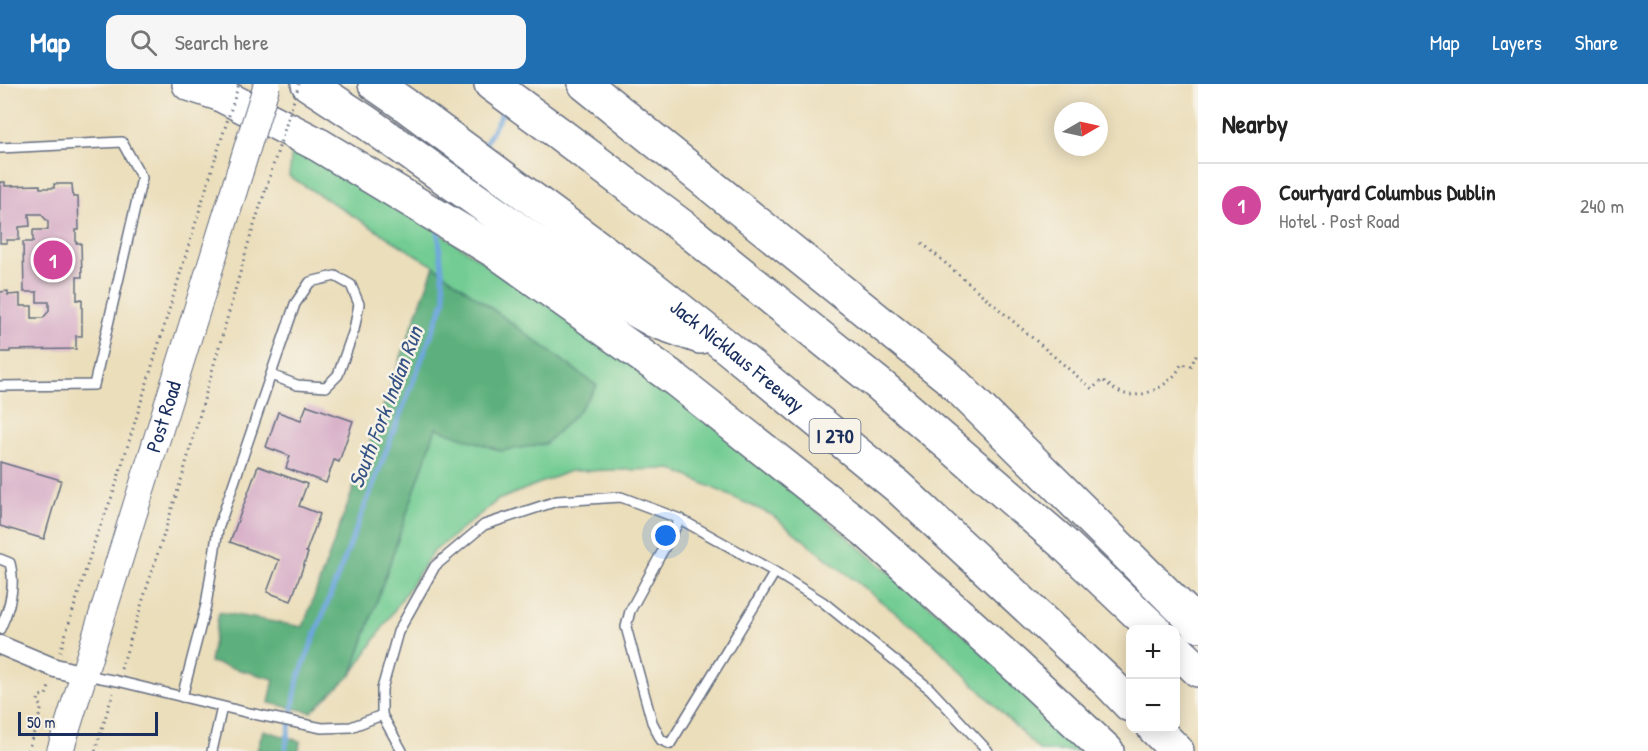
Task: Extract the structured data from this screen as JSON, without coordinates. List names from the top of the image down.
{
  "streets": {
    "highway": ["Jack Nicklaus Freeway", "I 270"],
    "main road": ["Post Road"]
  },
  "water": ["South Fork Indian Run"],
  "scale_bar": "50 m",
  "north": "right",
  "page": {
    "header": "Map",
    "search": "Search here",
    "nav": ["Map", "Layers", "Share"],
    "heading": "Nearby",
    "list": [
      {
        "mark": "1",
        "name": "Courtyard Columbus Dublin",
        "note": "Hotel · Post Road",
        "value": "240 m"
      }
    ],
    "pins": "1",
    "map_buttons": ["+", "−"],
    "scale": "50 m"
  }
}
